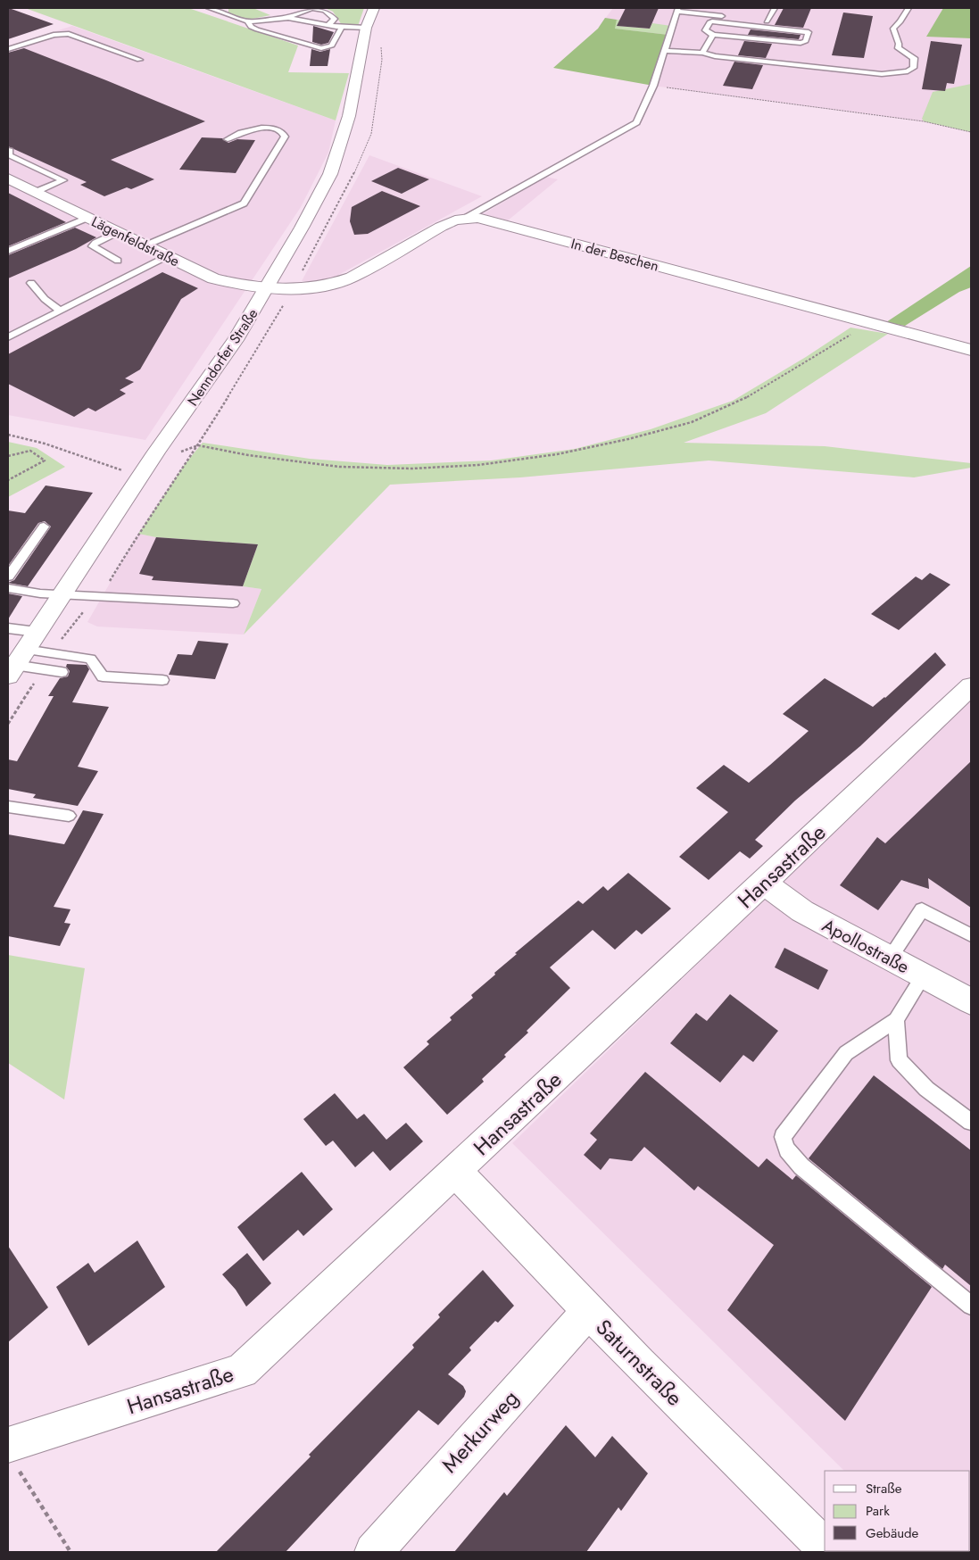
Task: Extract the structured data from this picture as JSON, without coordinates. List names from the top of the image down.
{
  "streets": {
    "street": [
      "Lägenfeldstraße",
      "In der Beschen",
      "Nenndorfer Straße",
      "Hansastraße",
      "Apollostraße",
      "Saturnstraße",
      "Merkurweg"
    ]
  },
  "crossings": [
    ["Lägenfeldstraße", "In der Beschen"],
    ["Lägenfeldstraße", "Nenndorfer Straße"],
    ["In der Beschen", "Nenndorfer Straße"],
    ["Hansastraße", "Apollostraße"],
    ["Hansastraße", "Saturnstraße"],
    ["Saturnstraße", "Merkurweg"]
  ],
  "legend": ["Straße", "Park", "Gebäude"]
}
